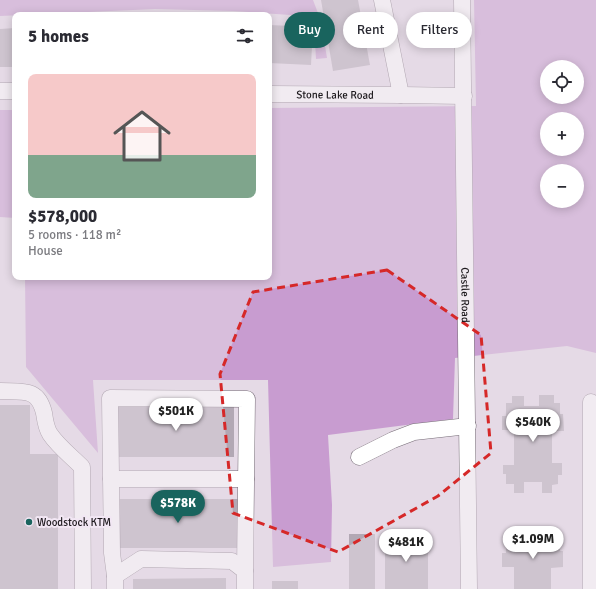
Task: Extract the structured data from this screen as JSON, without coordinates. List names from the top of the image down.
{
  "streets": {
    "street": ["Stone Lake Road", "Castle Road"]
  },
  "crossings": [
    ["Stone Lake Road", "Castle Road"]
  ],
  "places": ["Woodstock KTM"],
  "page": {
    "chip": ["Buy", "Rent", "Filters"],
    "heading": "5 homes",
    "map_buttons": ["+", "−"],
    "list": [
      {
        "name": "$578,000",
        "note": "5 rooms · 118 m² · House"
      }
    ],
    "price": [
      "$501K",
      "$540K",
      "$578K",
      "$1.09M",
      "$481K"
    ]
  }
}
